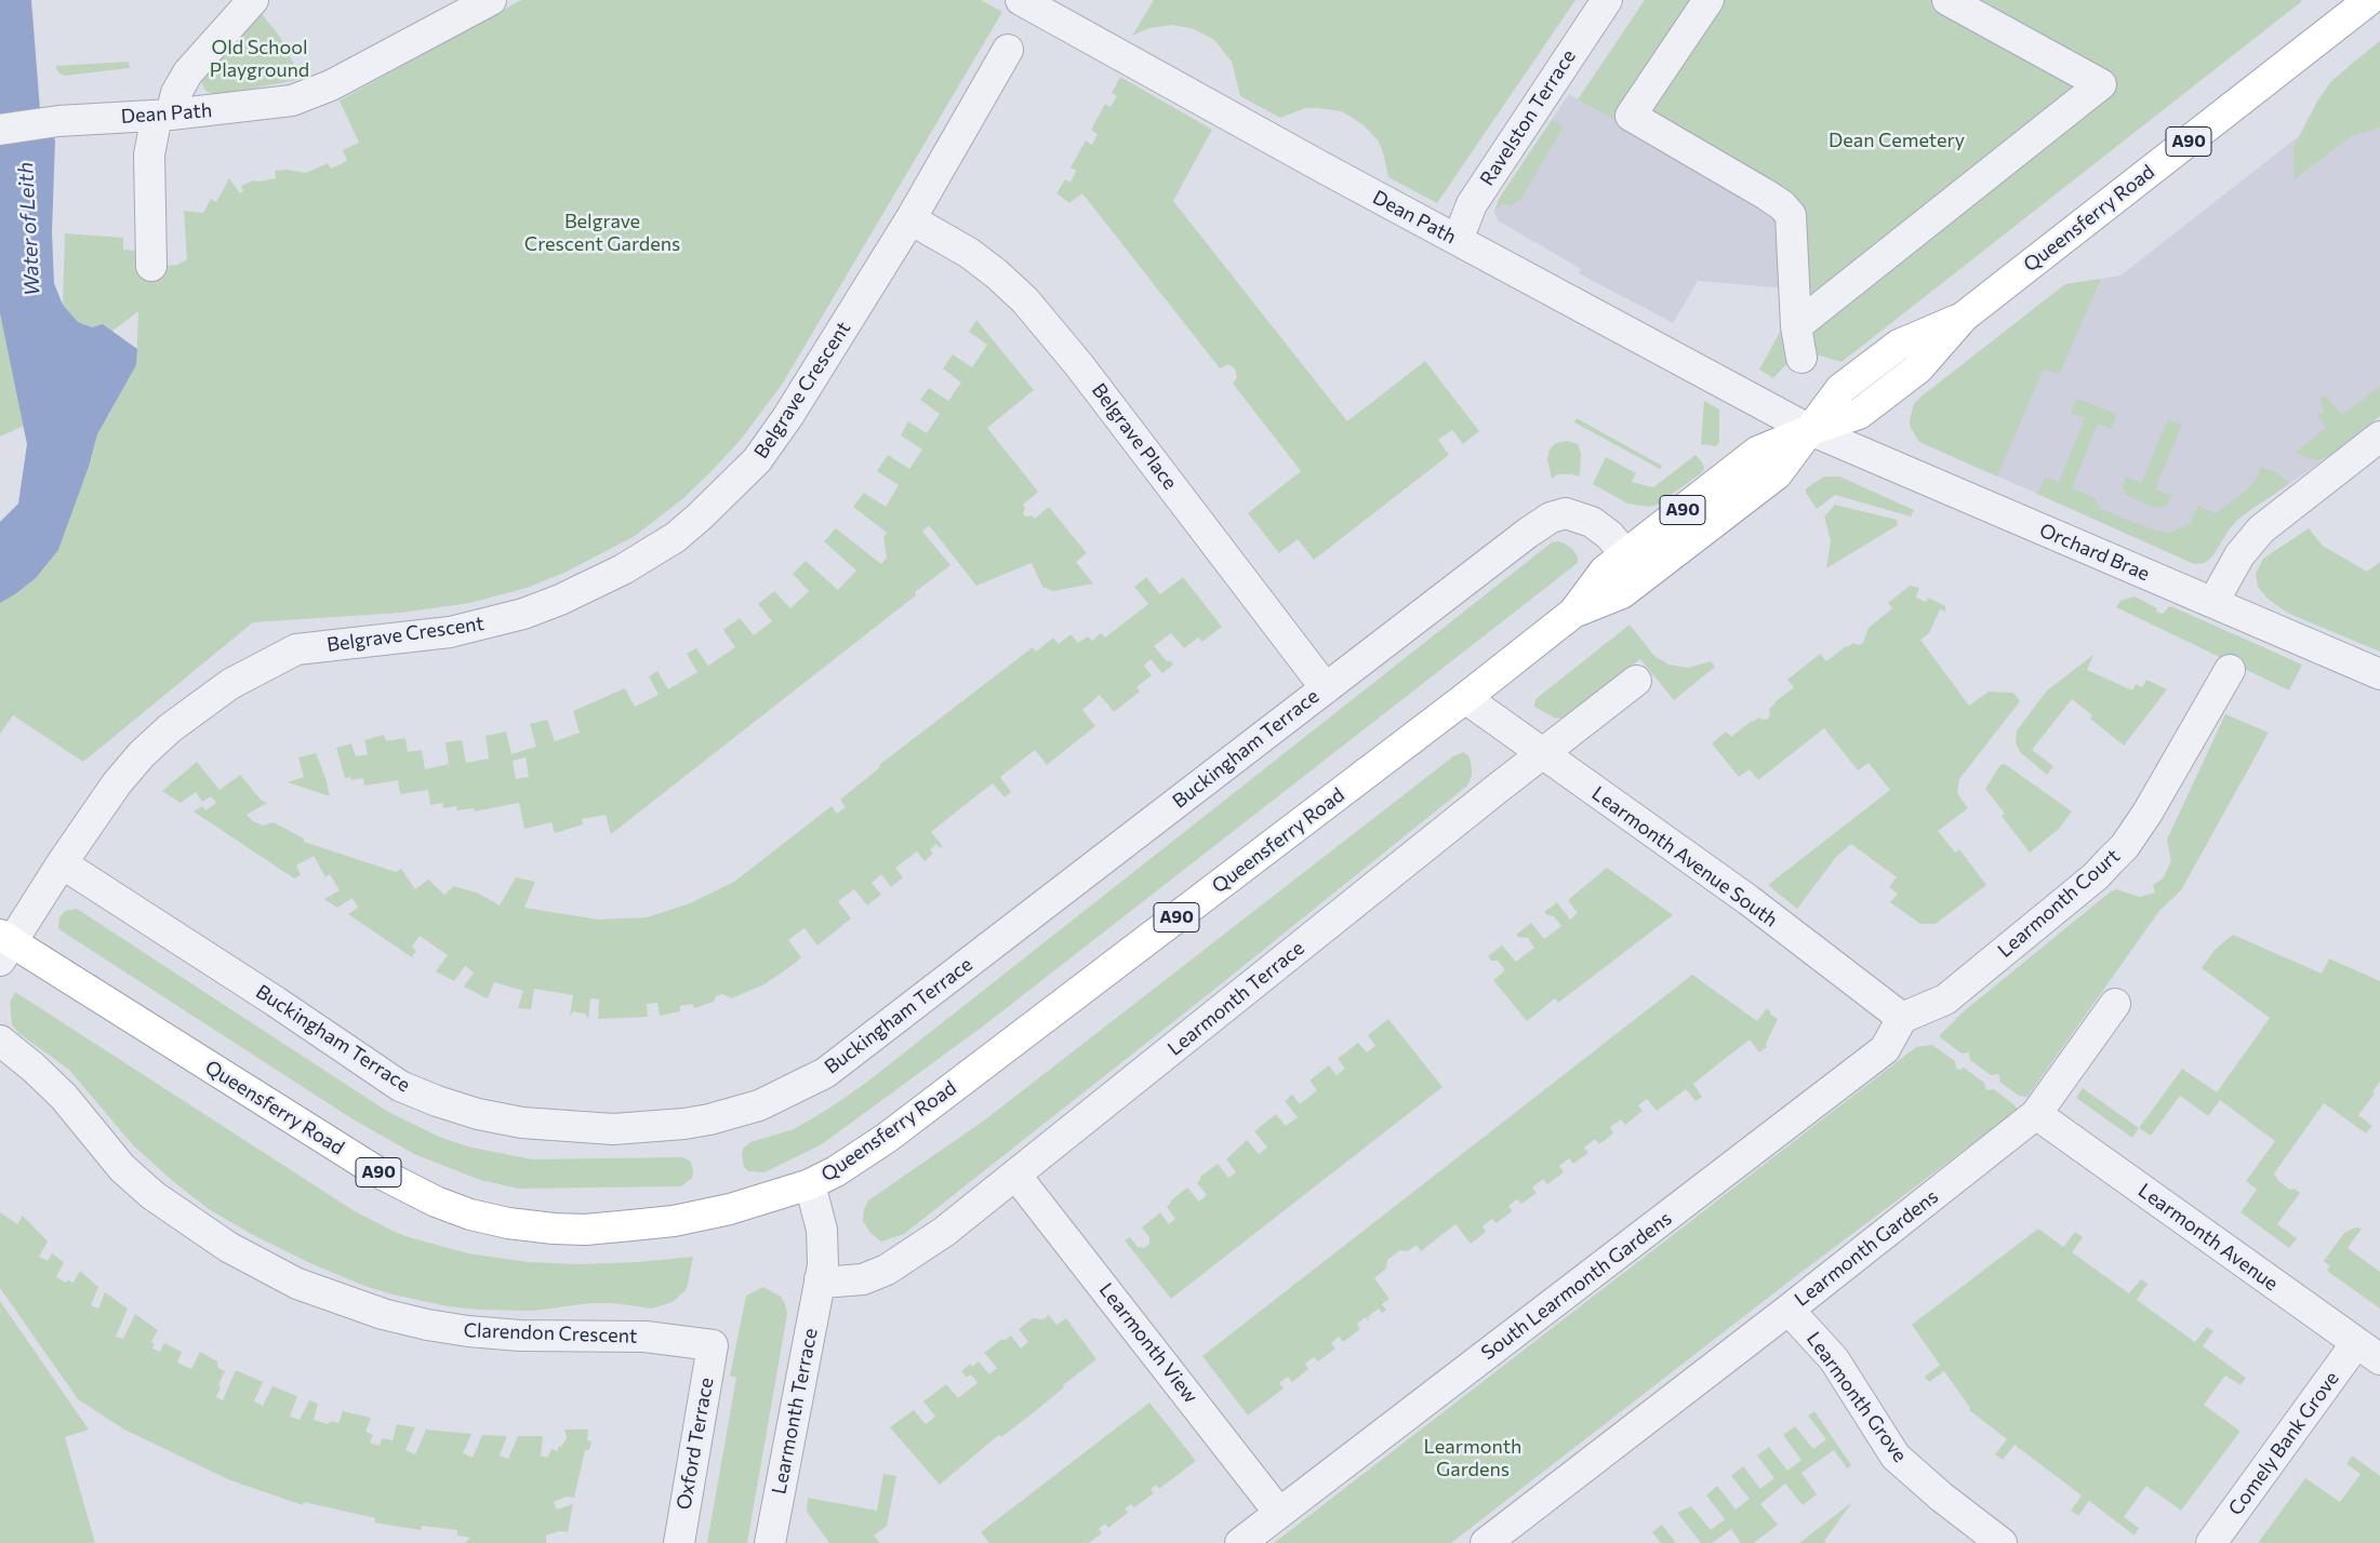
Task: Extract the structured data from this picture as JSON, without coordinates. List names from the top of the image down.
{
  "streets": {
    "main road": ["A90", "Queensferry Road"],
    "street": [
      "Dean Path",
      "Ravelston Terrace",
      "Belgrave Crescent",
      "Belgrave Place",
      "Orchard Brae",
      "Buckingham Terrace",
      "Learmonth Avenue South",
      "Learmonth Court",
      "Learmonth Terrace",
      "Learmonth Avenue",
      "Learmonth Gardens",
      "South Learmonth Gardens",
      "Clarendon Crescent",
      "Learmonth View",
      "Learmonth Grove",
      "Oxford Terrace",
      "Comely Bank Grove"
    ]
  },
  "crossings": [
    ["Dean Path", "Ravelston Terrace"],
    ["Dean Path", "Queensferry Road"],
    ["Dean Path", "Orchard Brae"],
    ["Queensferry Road", "Belgrave Crescent"],
    ["Queensferry Road", "Orchard Brae"],
    ["Queensferry Road", "Buckingham Terrace"],
    ["Queensferry Road", "Learmonth Avenue South"],
    ["Queensferry Road", "Learmonth Terrace"],
    ["Belgrave Crescent", "Belgrave Place"],
    ["Belgrave Crescent", "Buckingham Terrace"],
    ["Belgrave Place", "Buckingham Terrace"],
    ["Learmonth Avenue South", "Learmonth Court"],
    ["Learmonth Avenue South", "Learmonth Terrace"],
    ["Learmonth Avenue South", "South Learmonth Gardens"],
    ["Learmonth Court", "South Learmonth Gardens"],
    ["Learmonth Terrace", "Learmonth View"],
    ["Learmonth Avenue", "Learmonth Gardens"],
    ["Learmonth Avenue", "Comely Bank Grove"],
    ["Learmonth Gardens", "Learmonth Grove"],
    ["South Learmonth Gardens", "Learmonth View"],
    ["Clarendon Crescent", "Oxford Terrace"]
  ],
  "water": ["Water of Leith"],
  "parks": [
    "Old School Playground",
    "Dean Cemetery",
    "Belgrave Crescent Gardens",
    "Learmonth Gardens"
  ]
}
